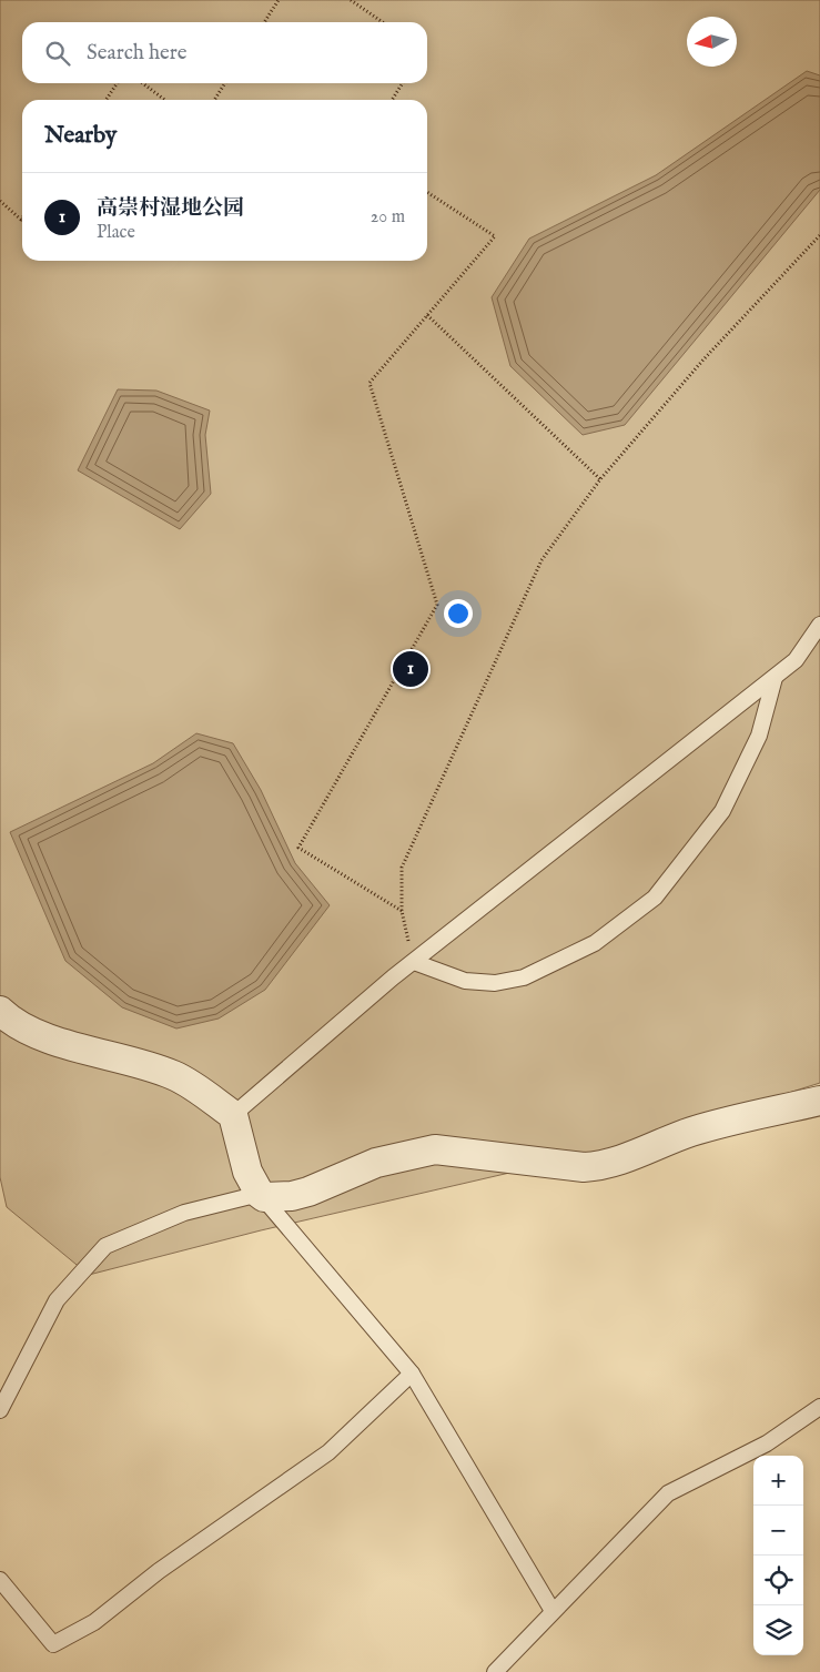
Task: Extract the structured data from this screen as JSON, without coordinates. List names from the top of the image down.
{
  "north": "left",
  "page": {
    "search": "Search here",
    "heading": "Nearby",
    "list": [
      {
        "mark": "1",
        "name": "高崇村湿地公园",
        "note": "Place",
        "value": "20 m"
      }
    ],
    "pins": "1",
    "map_buttons": ["+", "−"]
  }
}
